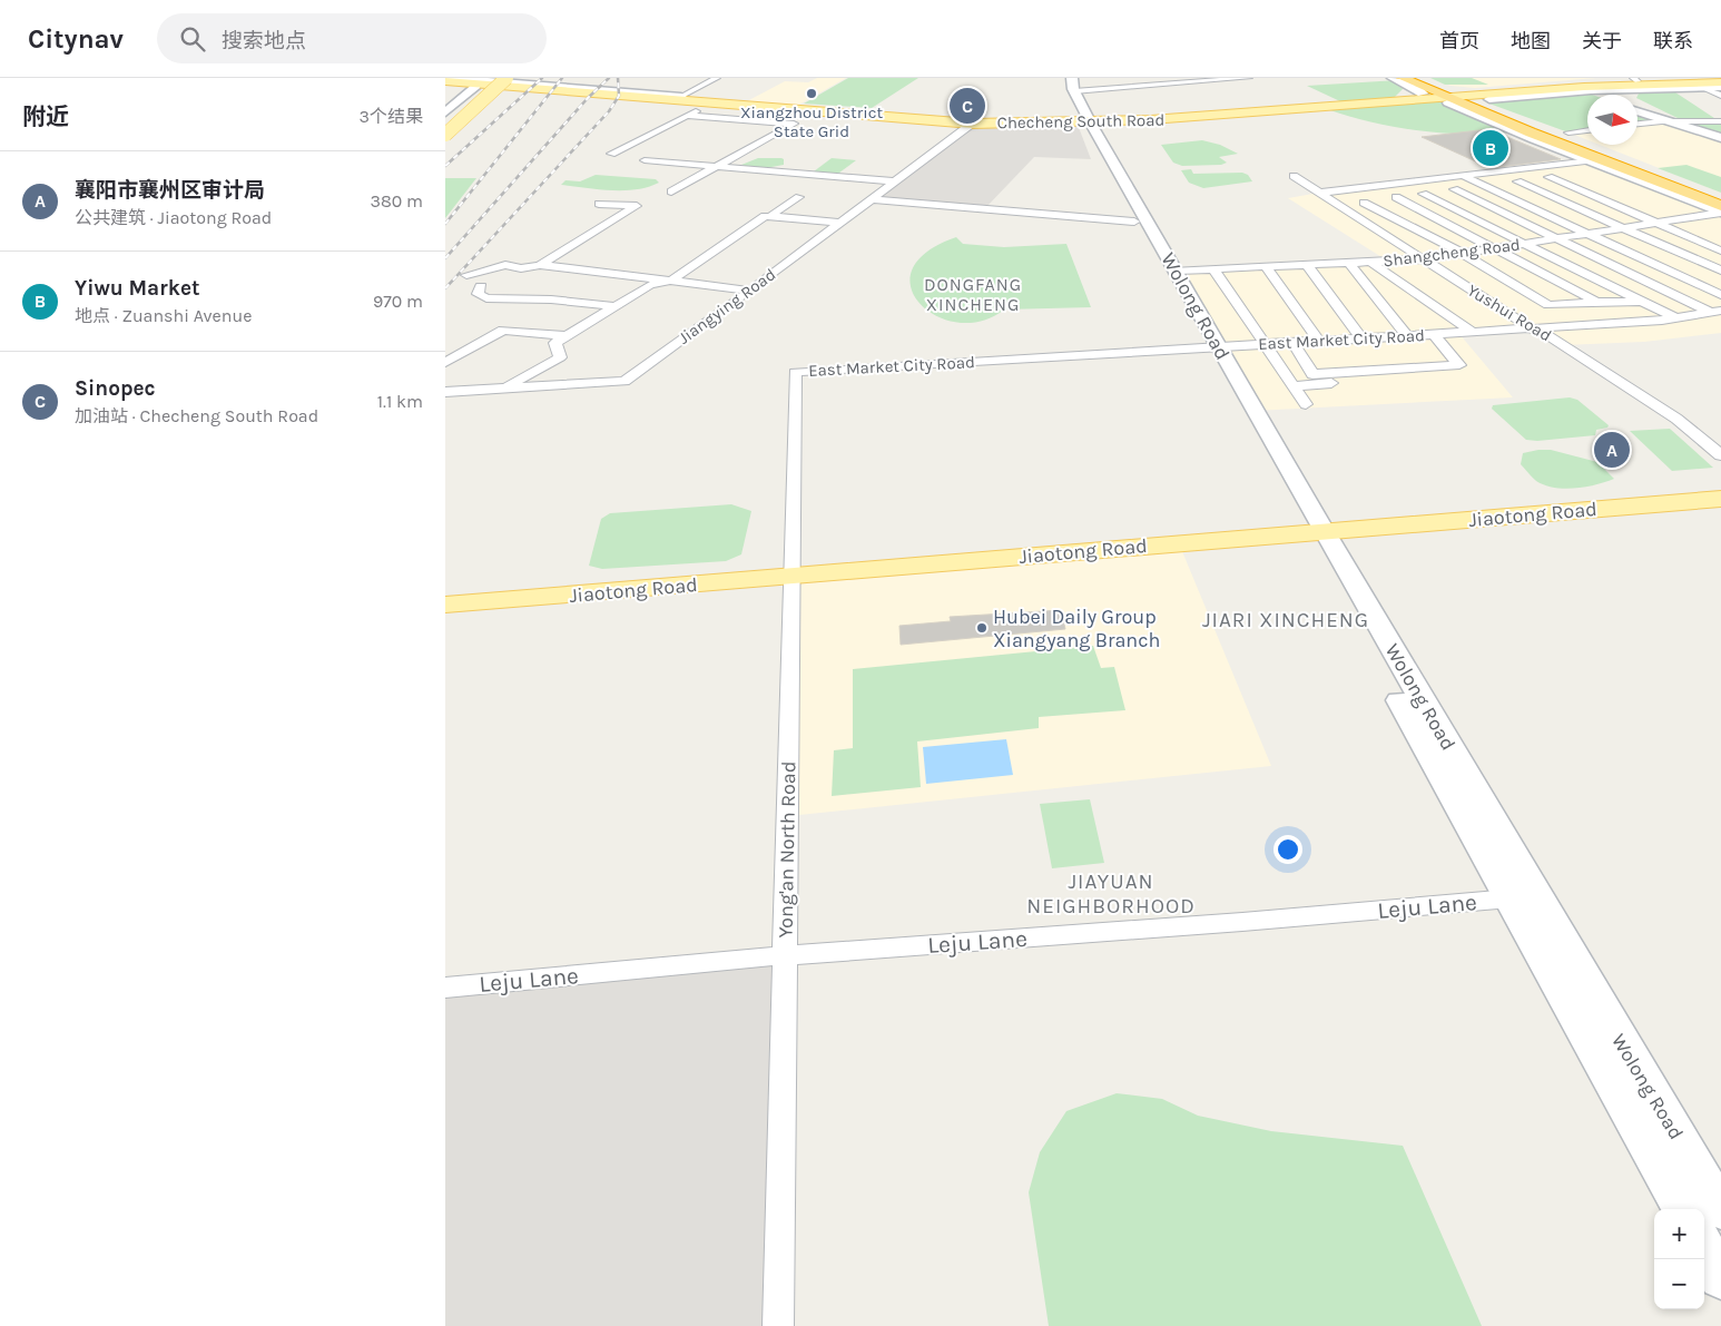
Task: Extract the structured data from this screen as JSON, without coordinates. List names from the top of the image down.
{
  "streets": {
    "main road": ["Checheng South Road", "Wolong Road", "Jiaotong Road"],
    "street": [
      "Shangcheng Road",
      "Jiangying Road",
      "Yushui Road",
      "East Market City Road",
      "Yong'an North Road",
      "Leju Lane"
    ]
  },
  "crossings": [
    ["Checheng South Road", "Jiangying Road"],
    ["Checheng South Road", "Wolong Road"],
    ["Shangcheng Road", "Wolong Road"],
    ["Shangcheng Road", "Yushui Road"],
    ["Wolong Road", "East Market City Road"],
    ["Wolong Road", "Jiaotong Road"],
    ["Wolong Road", "Leju Lane"],
    ["Yushui Road", "East Market City Road"],
    ["East Market City Road", "Yong'an North Road"],
    ["Jiaotong Road", "Yong'an North Road"],
    ["Yong'an North Road", "Leju Lane"]
  ],
  "districts": ["DONGFANG XINCHENG", "JIARI XINCHENG", "JIAYUAN NEIGHBORHOOD"],
  "places": ["Xiangzhou District State Grid", "Hubei Daily Group Xiangyang Branch"],
  "north": "right",
  "page": {
    "header": "Citynav",
    "search": "搜索地点",
    "nav": [
      "首页",
      "地图",
      "关于",
      "联系"
    ],
    "heading": ["附近", "3个结果"],
    "pins": ["C", "B", "A"],
    "list": [
      {
        "mark": "A",
        "name": "襄阳市襄州区审计局",
        "note": "公共建筑 · Jiaotong Road",
        "value": "380 m"
      },
      {
        "mark": "B",
        "name": "Yiwu Market",
        "note": "地点 · Zuanshi Avenue",
        "value": "970 m"
      },
      {
        "mark": "C",
        "name": "Sinopec",
        "note": "加油站 · Checheng South Road",
        "value": "1.1 km"
      }
    ],
    "map_buttons": ["+", "−"]
  }
}
